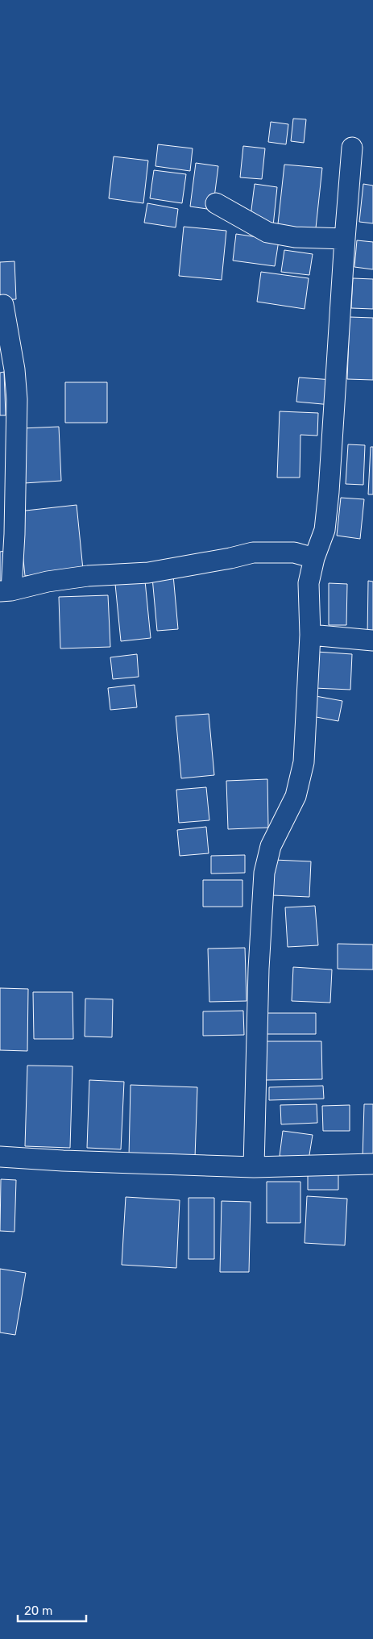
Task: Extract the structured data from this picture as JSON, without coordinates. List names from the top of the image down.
{
  "scale_bar": "20 m"
}
